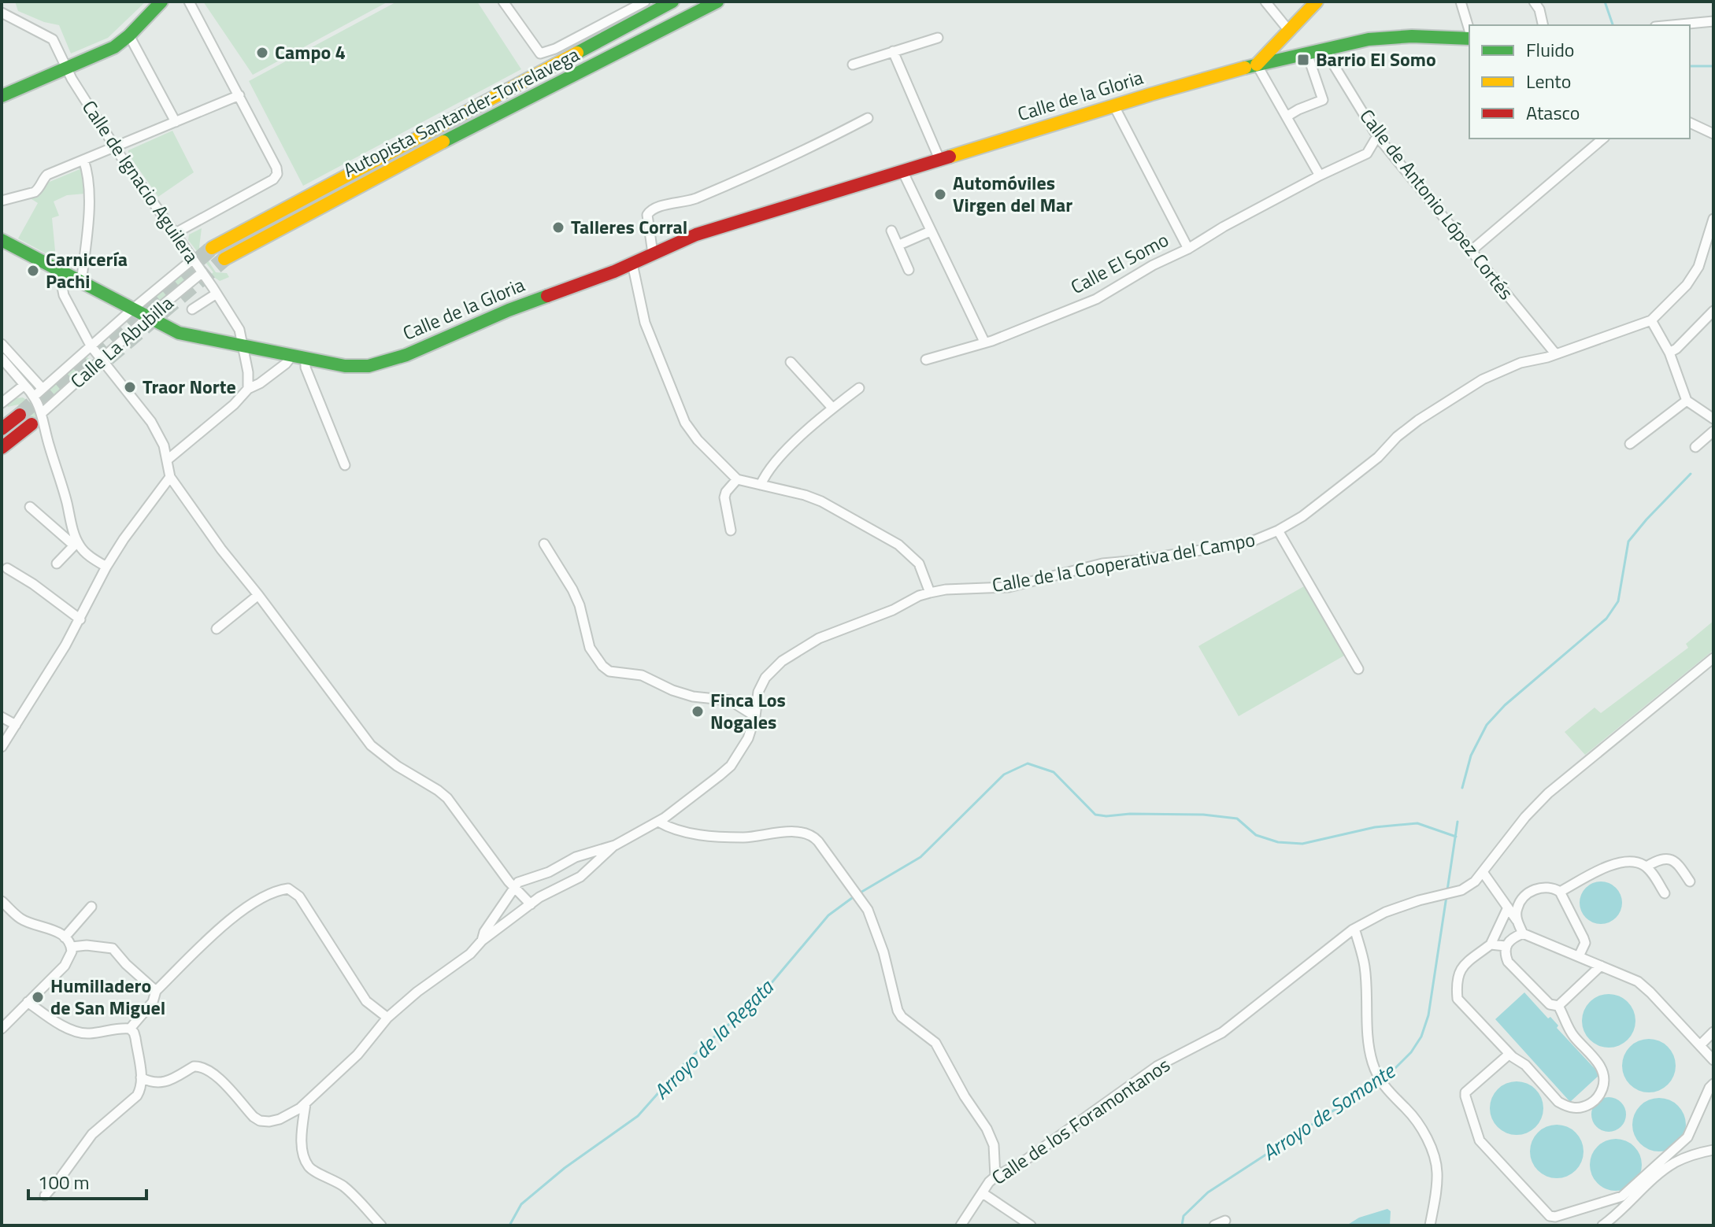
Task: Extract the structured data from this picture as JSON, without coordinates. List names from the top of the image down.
{
  "streets": {
    "main road": ["Calle de la Gloria", "Autopista Santander-Torrelavega"],
    "street": [
      "Calle de Ignacio Aguilera",
      "Calle de Antonio López Cortés",
      "Calle El Somo",
      "Calle La Abubilla",
      "Calle de la Cooperativa del Campo",
      "Calle de los Foramontanos"
    ]
  },
  "crossings": [
    ["Calle de la Gloria", "Calle de Ignacio Aguilera"],
    ["Calle de la Gloria", "Calle La Abubilla"],
    ["Calle de Ignacio Aguilera", "Calle La Abubilla"],
    ["Calle de Antonio López Cortés", "Calle El Somo"],
    ["Calle de Antonio López Cortés", "Calle de la Cooperativa del Campo"]
  ],
  "water": ["Arroyo de la Regata", "Arroyo de Somonte"],
  "places": {
    "other": [
      "Campo 4",
      "Automóviles Virgen del Mar",
      "Talleres Corral",
      "Carnicería Pachi",
      "Traor Norte",
      "Finca Los Nogales",
      "Humilladero de San Miguel"
    ],
    "transit": ["Barrio El Somo"]
  },
  "legend": ["Fluido", "Lento", "Atasco"],
  "scale_bar": "100 m"
}
